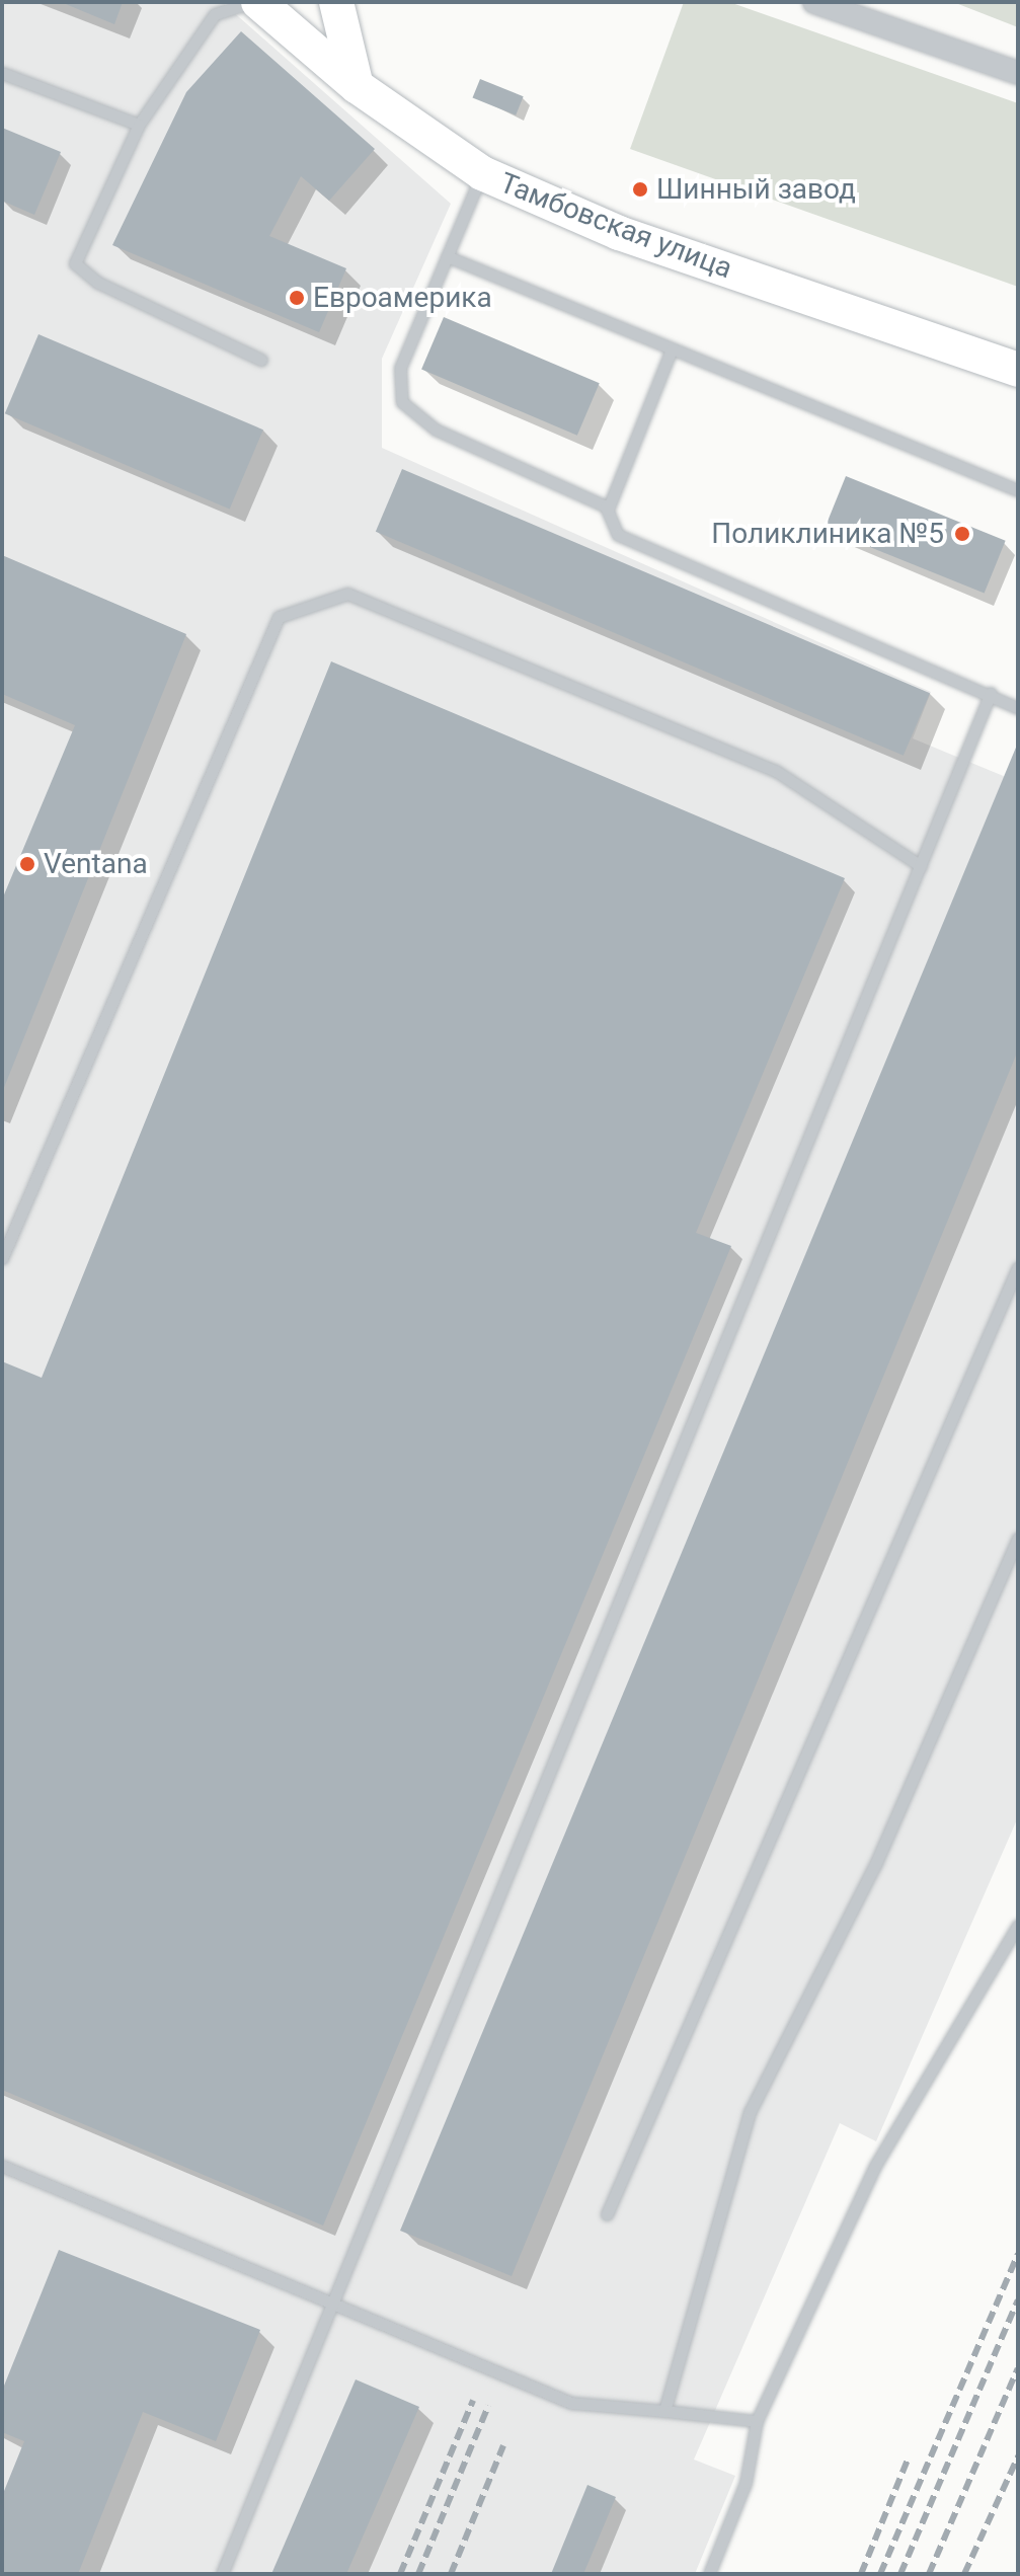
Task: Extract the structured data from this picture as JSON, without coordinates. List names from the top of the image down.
{
  "streets": {
    "main road": ["Тамбовская улица"]
  },
  "places": [
    "Шинный завод",
    "Евроамерика",
    "Поликлиника №5",
    "Ventana"
  ]
}
